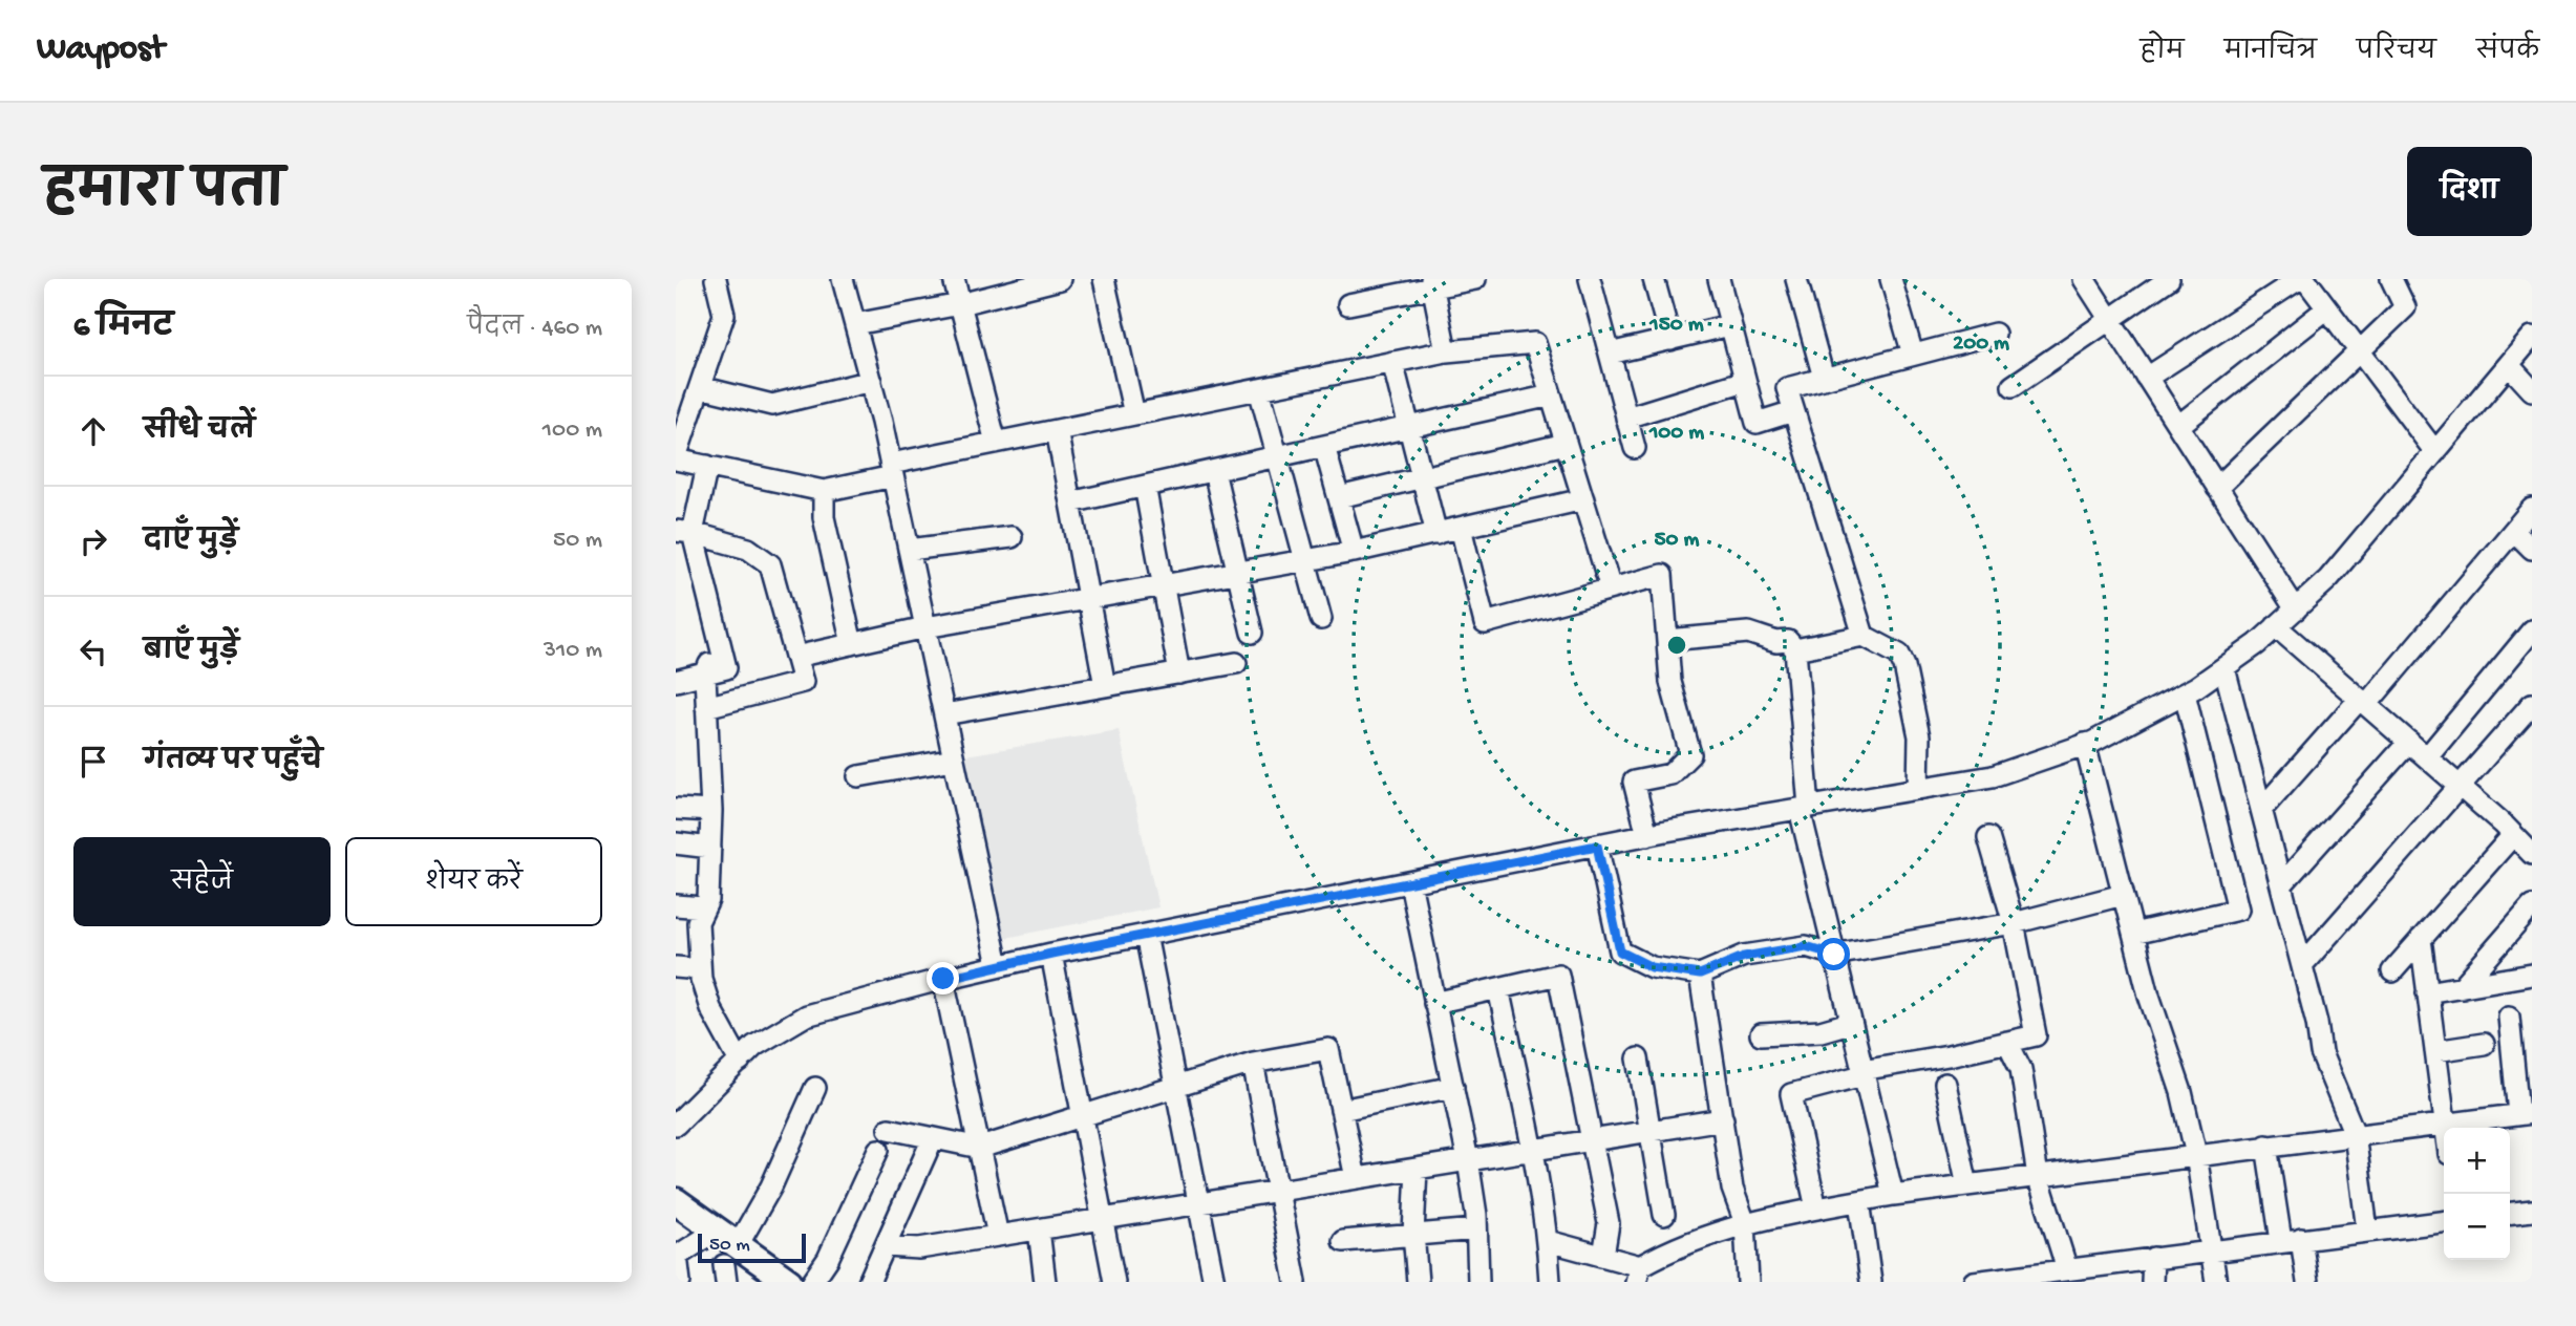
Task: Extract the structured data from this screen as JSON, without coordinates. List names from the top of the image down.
{
  "scale_bar": "50 m",
  "page": {
    "header": "Waypost",
    "nav": [
      "होम",
      "मानचित्र",
      "परिचय",
      "संपर्क"
    ],
    "title": "हमारा पता",
    "buttons": [
      "दिशा",
      ["सहेजें", "शेयर करें"]
    ],
    "heading": ["6 मिनट", "पैदल · 460 m"],
    "list": [
      ["सीधे चलें", "100 m"],
      ["दाएँ मुड़ें", "50 m"],
      ["बाएँ मुड़ें", "310 m"],
      "गंतव्य पर पहुँचे"
    ],
    "map_buttons": ["+", "−"],
    "scale": "50 m"
  },
  "rings": [
    "150 m",
    "200 m",
    "100 m",
    "50 m"
  ]
}
